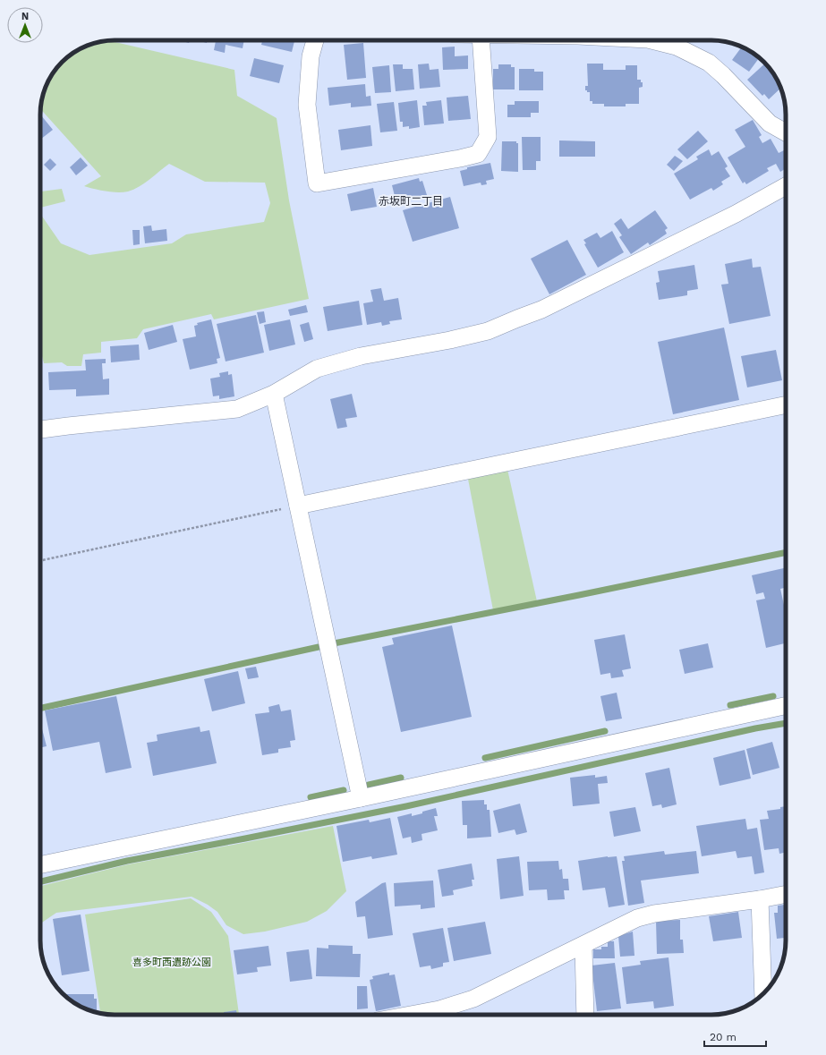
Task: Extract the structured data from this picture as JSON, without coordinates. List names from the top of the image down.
{
  "districts": ["赤坂町二丁目"],
  "parks": ["喜多町西遺跡公園"],
  "scale_bar": "20 m",
  "north": "top"
}
